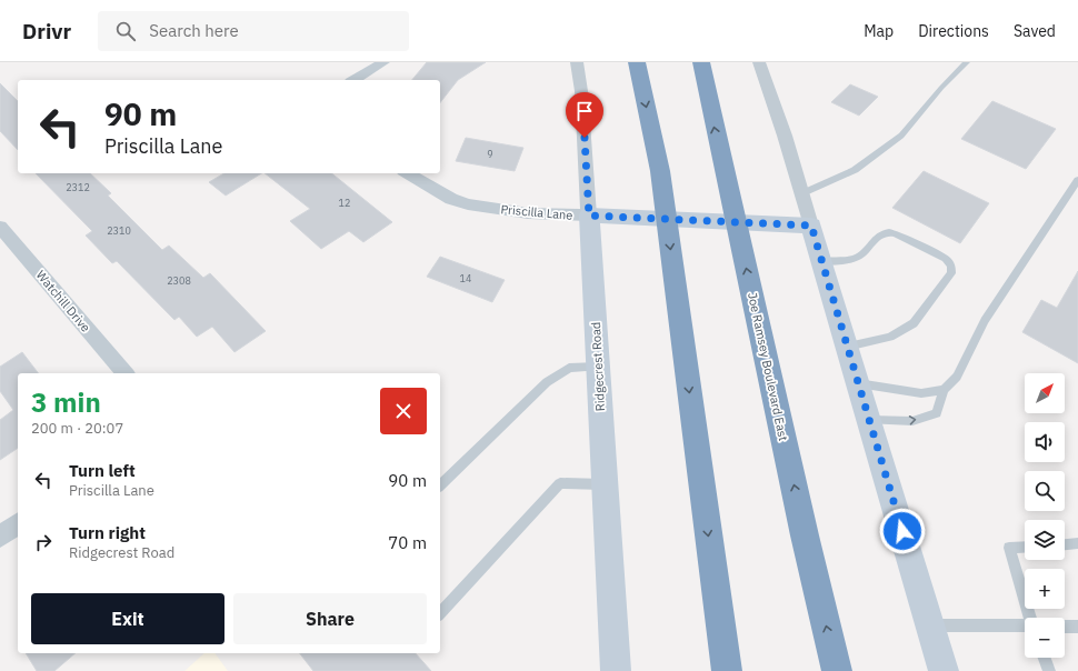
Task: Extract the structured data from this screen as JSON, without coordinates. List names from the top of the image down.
{
  "streets": {
    "highway": ["Joe Ramsey Boulevard East"],
    "street": ["Priscilla Lane", "Watchill Drive", "Ridgecrest Road"]
  },
  "crossings": [
    ["Priscilla Lane", "Ridgecrest Road"],
    ["Priscilla Lane", "Joe Ramsey Boulevard East"]
  ],
  "house_numbers": [
    "9",
    "2312",
    "12",
    "2310",
    "14",
    "2308"
  ],
  "north": "top right",
  "page": {
    "header": "Drivr",
    "search": "Search here",
    "nav": ["Map", "Directions", "Saved"],
    "turn": ["90 m", "Priscilla Lane"],
    "map_buttons": ["+", "−"],
    "heading": ["3 min", "200 m · 20:07"],
    "list": [
      {
        "name": "Turn left",
        "note": "Priscilla Lane",
        "value": "90 m"
      },
      {
        "name": "Turn right",
        "note": "Ridgecrest Road",
        "value": "70 m"
      }
    ],
    "buttons": ["Exit", "Share"]
  }
}
